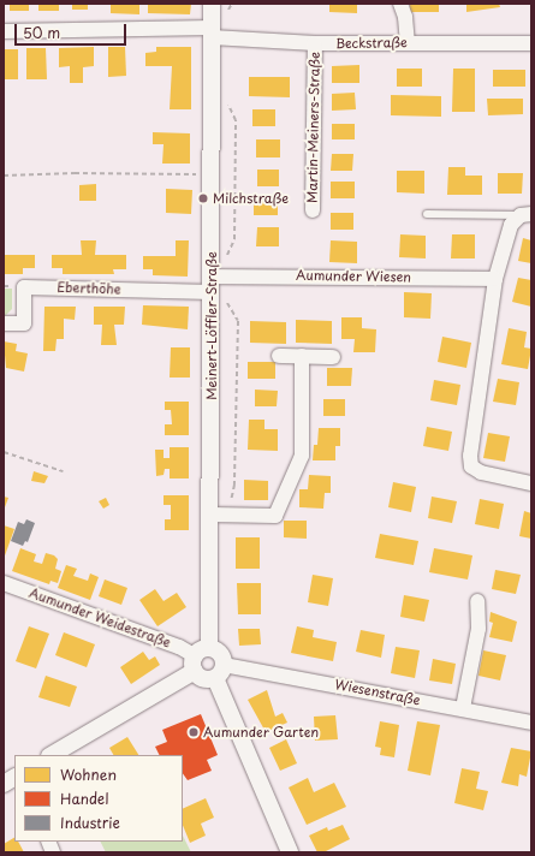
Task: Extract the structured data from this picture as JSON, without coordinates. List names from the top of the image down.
{
  "streets": {
    "street": [
      "Beckstraße",
      "Martin-Meiners-Straße",
      "Aumunder Wiesen",
      "Eberthöhe",
      "Meinert-Löffler-Straße",
      "Aumunder Weidestraße",
      "Wiesenstraße"
    ]
  },
  "crossings": [
    ["Beckstraße", "Martin-Meiners-Straße"],
    ["Beckstraße", "Meinert-Löffler-Straße"],
    ["Aumunder Wiesen", "Eberthöhe"],
    ["Aumunder Wiesen", "Meinert-Löffler-Straße"],
    ["Eberthöhe", "Meinert-Löffler-Straße"],
    ["Meinert-Löffler-Straße", "Aumunder Weidestraße"]
  ],
  "places": ["Milchstraße", "Aumunder Garten"],
  "legend": ["Wohnen", "Handel", "Industrie"],
  "scale_bar": "50 m"
}
